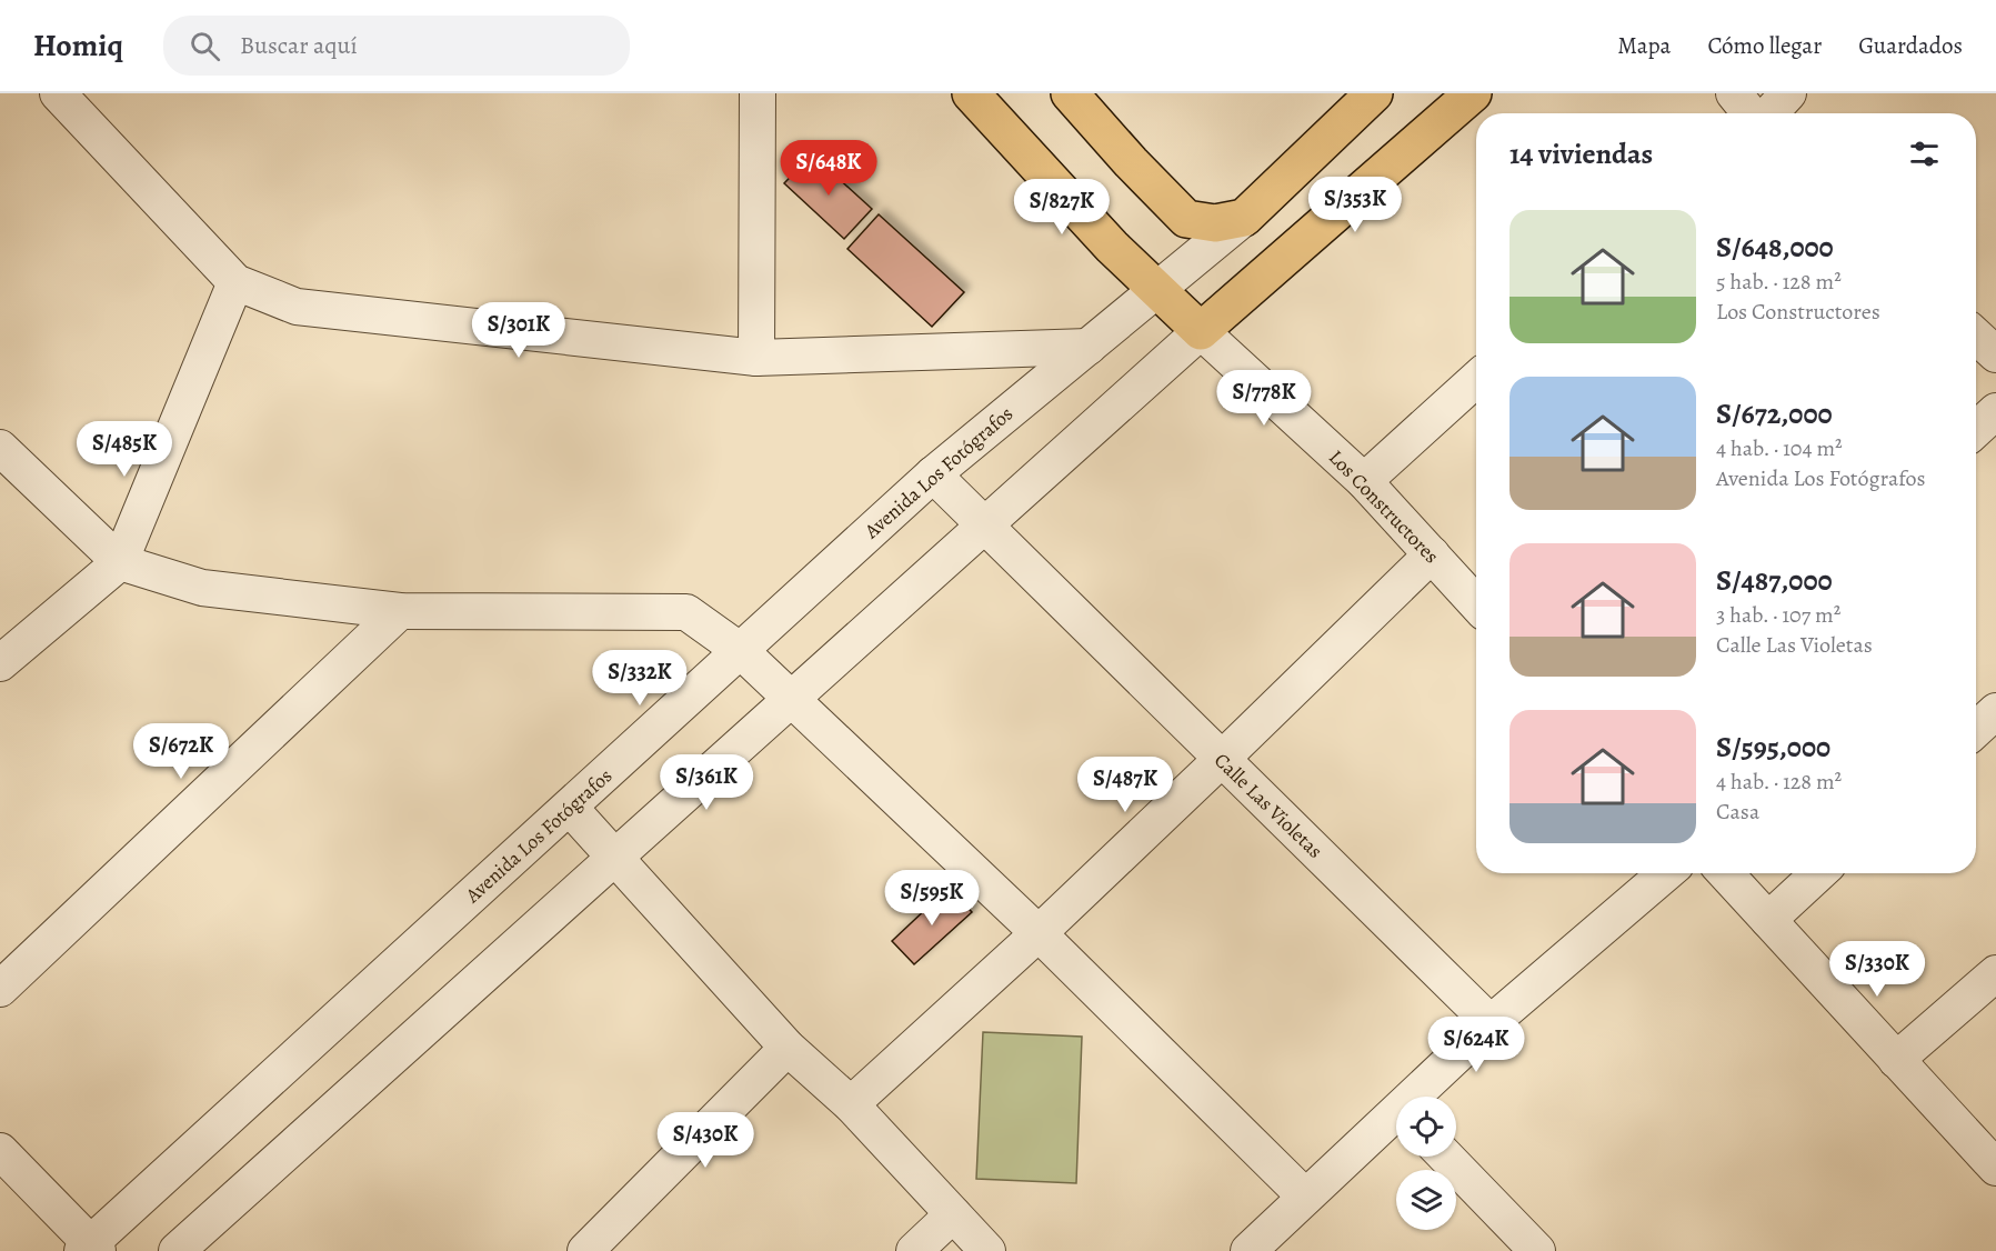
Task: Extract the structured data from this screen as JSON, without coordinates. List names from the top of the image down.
{
  "streets": {
    "main road": ["Los Constructores"],
    "street": ["Avenida Los Fotógrafos", "Calle Las Violetas"]
  },
  "crossings": [
    ["Avenida Los Fotógrafos", "Los Constructores"],
    ["Avenida Los Fotógrafos", "Calle Las Violetas"]
  ],
  "page": {
    "header": "Homiq",
    "search": "Buscar aquí",
    "nav": ["Mapa", "Cómo llegar", "Guardados"],
    "heading": "14 viviendas",
    "price": [
      "S/648K",
      "S/353K",
      "S/827K",
      "S/301K",
      "S/778K",
      "S/485K",
      "S/332K",
      "S/672K",
      "S/361K",
      "S/487K",
      "S/595K",
      "S/330K",
      "S/624K",
      "S/430K"
    ],
    "list": [
      {
        "name": "S/648,000",
        "note": "5 hab. · 128 m² · Los Constructores"
      },
      {
        "name": "S/672,000",
        "note": "4 hab. · 104 m² · Avenida Los Fotógrafos"
      },
      {
        "name": "S/487,000",
        "note": "3 hab. · 107 m² · Calle Las Violetas"
      },
      {
        "name": "S/595,000",
        "note": "4 hab. · 128 m² · Casa"
      }
    ]
  }
}
